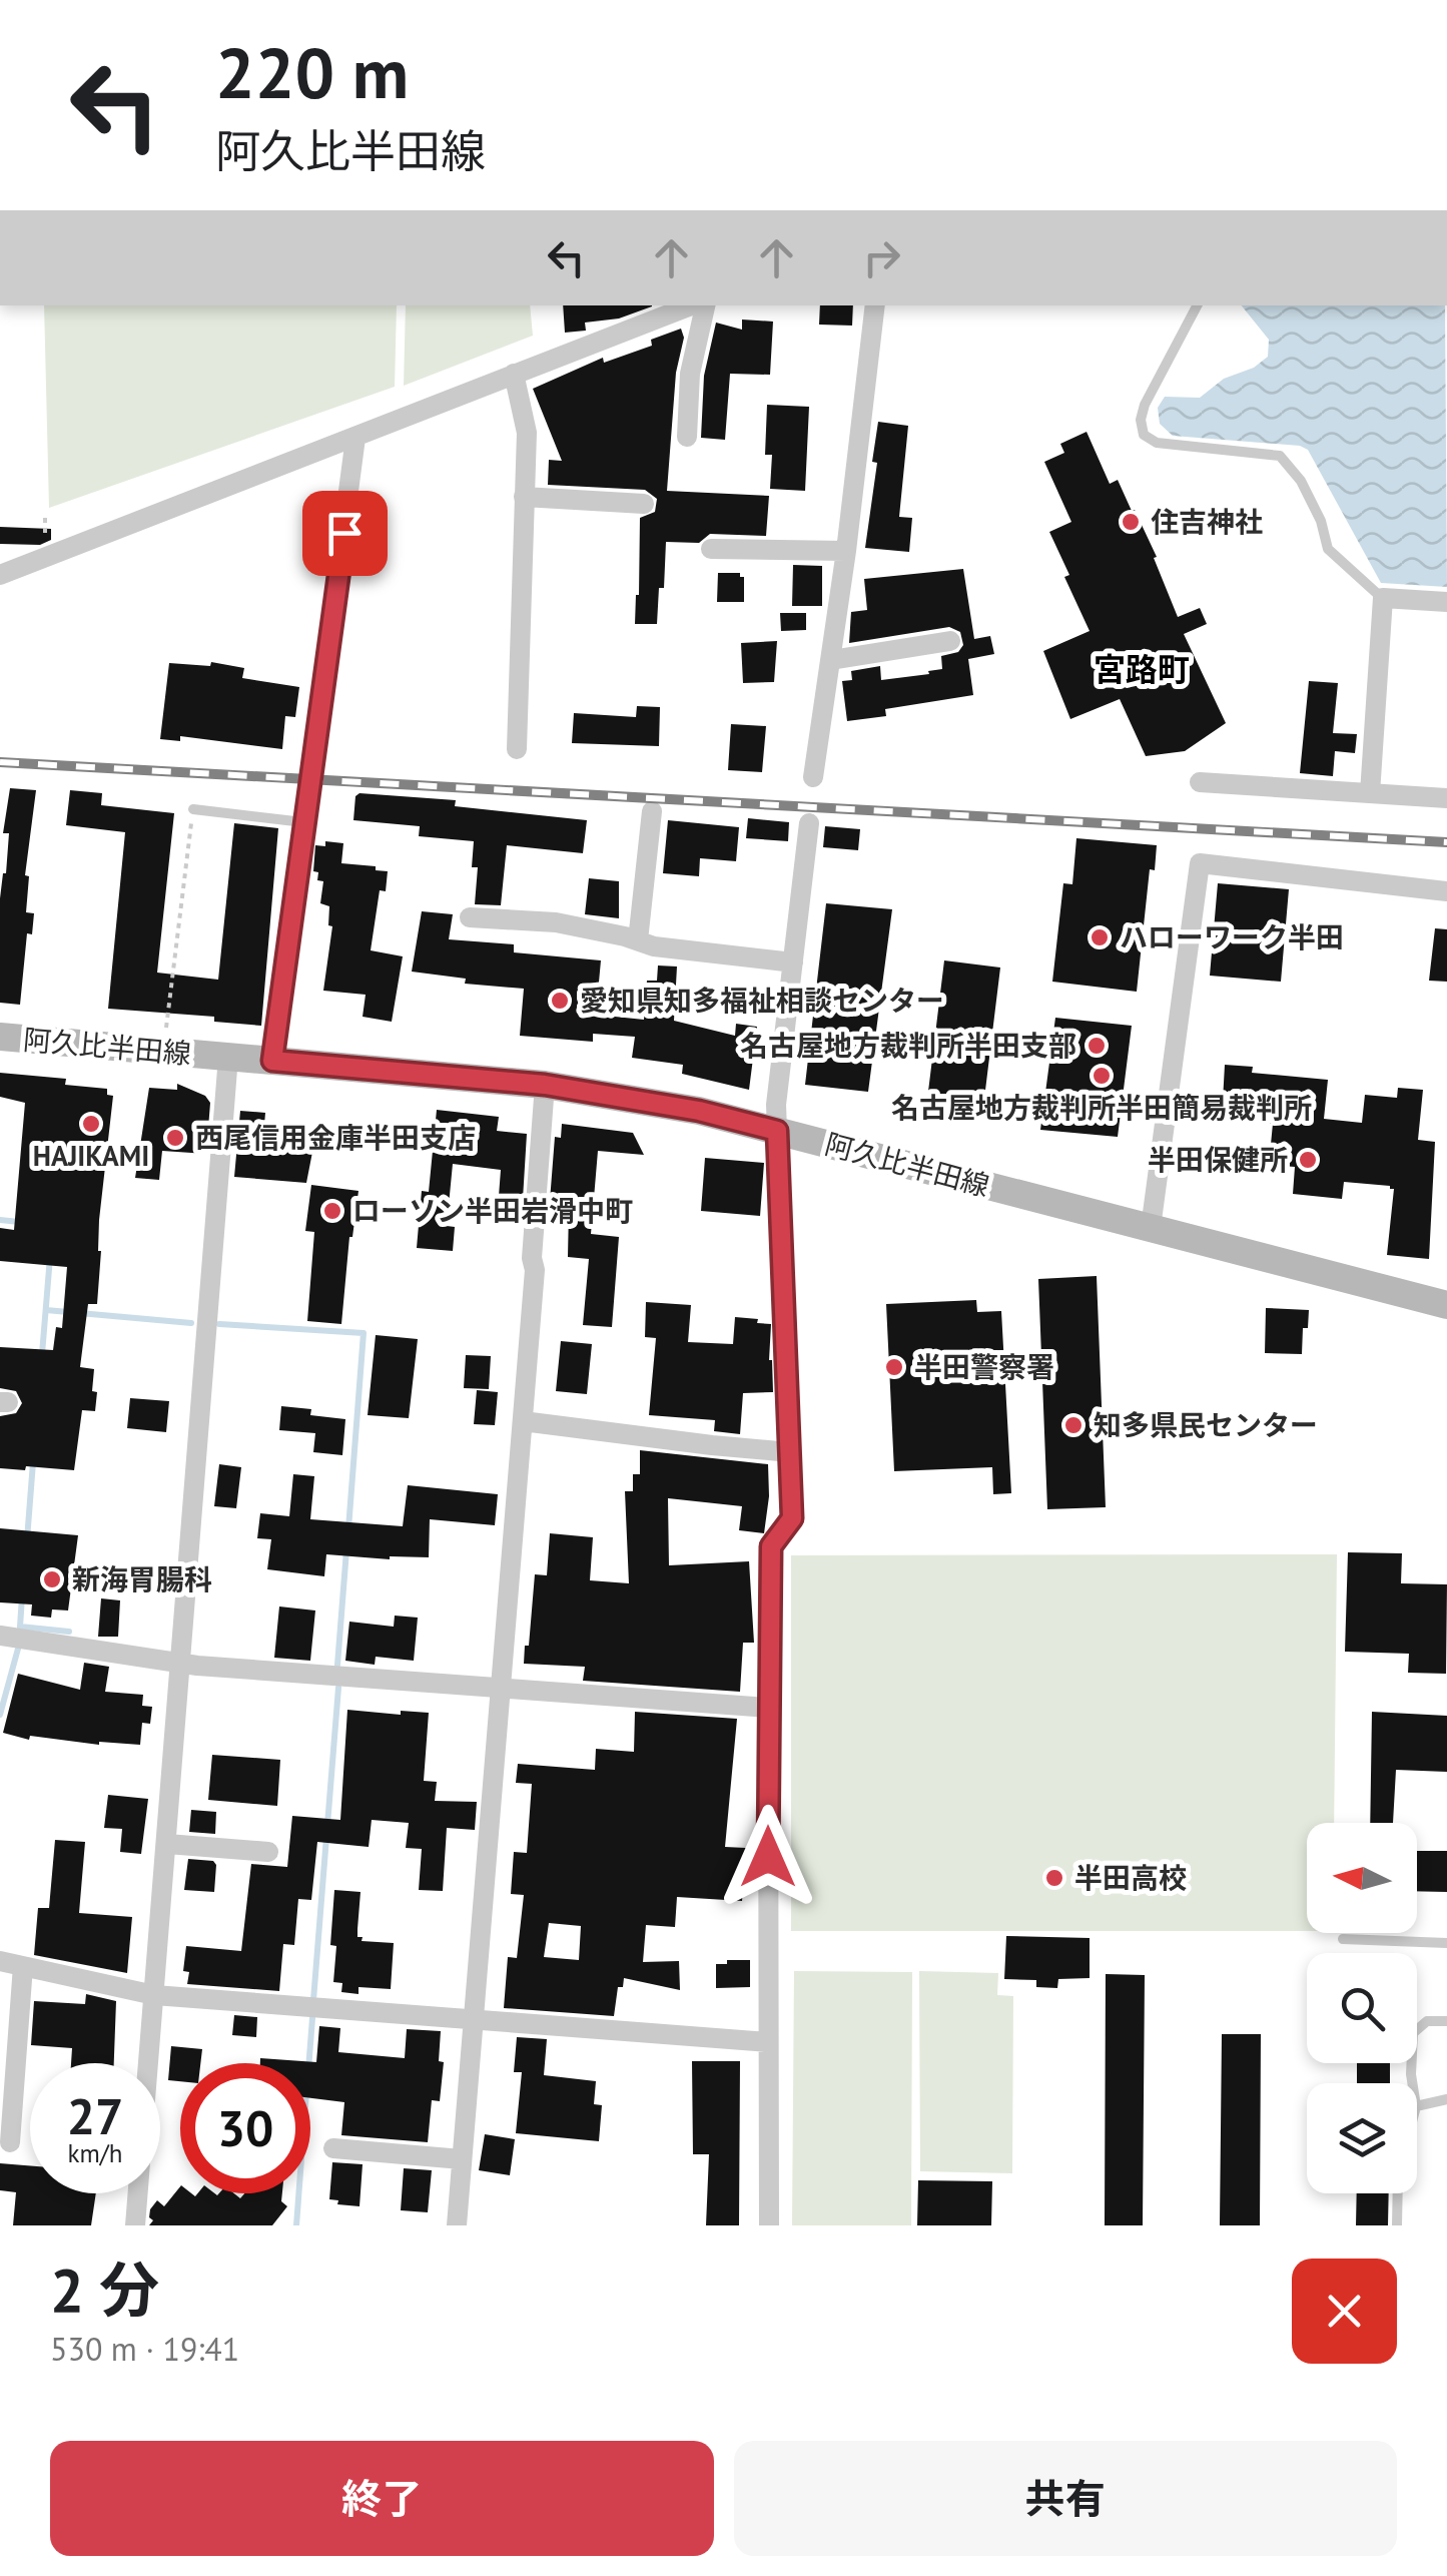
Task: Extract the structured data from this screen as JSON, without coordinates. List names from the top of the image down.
{
  "streets": {
    "main road": ["阿久比半田線"]
  },
  "districts": ["宮路町"],
  "places": [
    "住吉神社",
    "ハローワーク半田",
    "愛知県知多福祉相談センター",
    "名古屋地方裁判所半田支部",
    "名古屋地方裁判所半田簡易裁判所",
    "HAJIKAMI",
    "西尾信用金庫半田支店",
    "半田保健所",
    "ローソン半田岩滑中町",
    "半田警察署",
    "知多県民センター",
    "新海胃腸科",
    "半田高校"
  ],
  "north": "left",
  "page": {
    "turn": ["220 m", "阿久比半田線"],
    "speed": "27 km/h",
    "limit": "30",
    "heading": ["2 分", "530 m · 19:41"],
    "buttons": ["終了", "共有"]
  }
}
